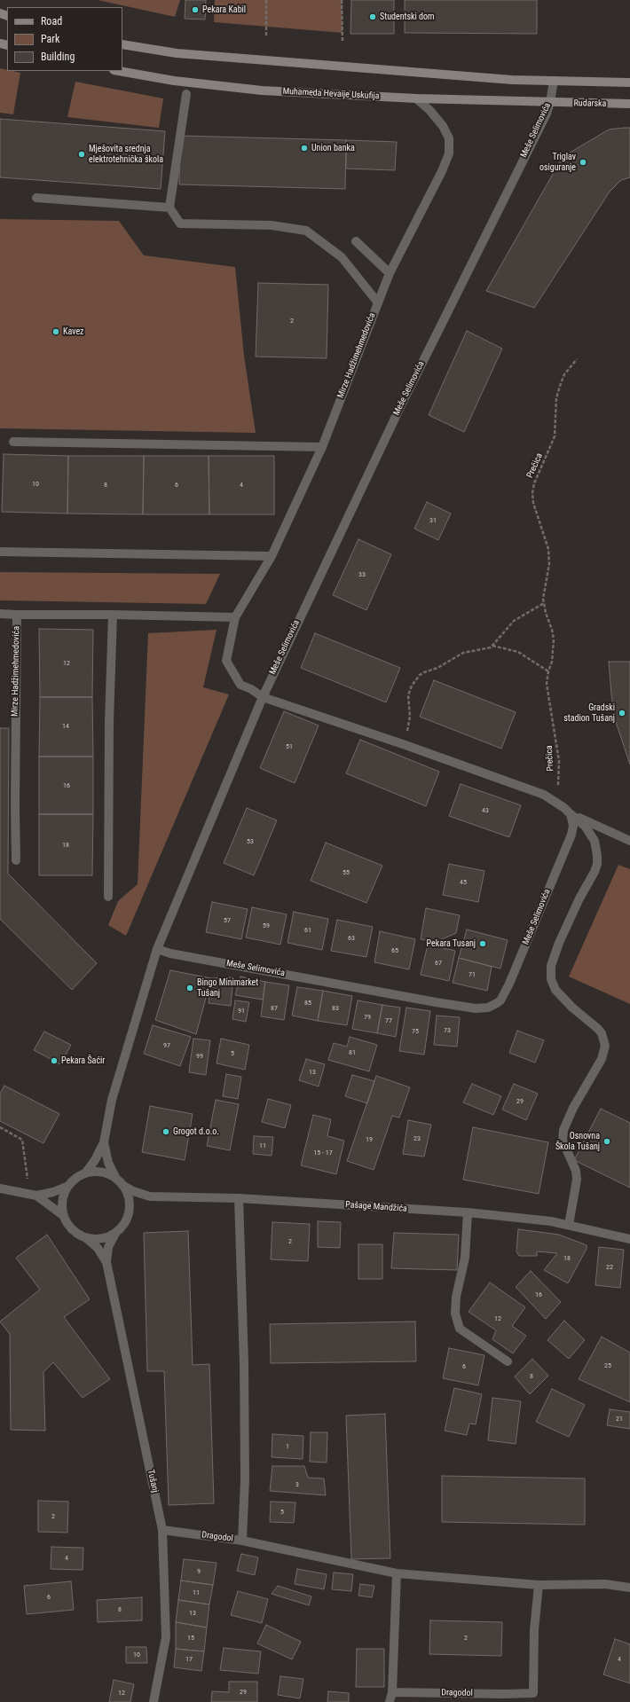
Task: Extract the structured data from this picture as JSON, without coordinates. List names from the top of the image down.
{
  "streets": {
    "main road": ["Muhameda Hevaije Uskufija", "Rudarska"],
    "street": [
      "Meše Selimovića",
      "Mirze Hadžimehmedovića",
      "Pašage Mandžića",
      "Tušanj",
      "Dragodol"
    ],
    "path": ["Prečica"]
  },
  "crossings": [
    ["Muhameda Hevaije Uskufija", "Rudarska"],
    ["Muhameda Hevaije Uskufija", "Meše Selimovića"],
    ["Muhameda Hevaije Uskufija", "Mirze Hadžimehmedovića"],
    ["Rudarska", "Meše Selimovića"],
    ["Meše Selimovića", "Mirze Hadžimehmedovića"],
    ["Tušanj", "Dragodol"]
  ],
  "places": [
    "Pekara Kabil",
    "Studentski dom",
    "Union banka",
    "Mješovita srednja elektrotehnička škola",
    "Triglav osiguranje",
    "Kavez",
    "Gradski stadion Tušanj",
    "Pekara Tusanj",
    "Bingo Minimarket Tušanj",
    "Pekara Šaćir",
    "Grogot d.o.o.",
    "Osnovna Škola Tušanj"
  ],
  "house_numbers": [
    "2",
    "10",
    "8",
    "6",
    "4",
    "31",
    "33",
    "12",
    "14",
    "51",
    "16",
    "43",
    "53",
    "18",
    "55",
    "45",
    "57",
    "59",
    "61",
    "63",
    "65",
    "67",
    "71",
    "85",
    "87",
    "83",
    "91",
    "79",
    "77",
    "73",
    "75",
    "97",
    "81",
    "5",
    "99",
    "13",
    "29",
    "23",
    "19",
    "11",
    "15 - 17",
    "2",
    "18",
    "22",
    "16",
    "12",
    "25",
    "6",
    "8",
    "21",
    "1",
    "3",
    "5",
    "2",
    "4",
    "9",
    "11",
    "6",
    "8",
    "13",
    "15",
    "2",
    "10",
    "17",
    "4",
    "29",
    "12"
  ],
  "legend": ["Road", "Park", "Building"]
}
